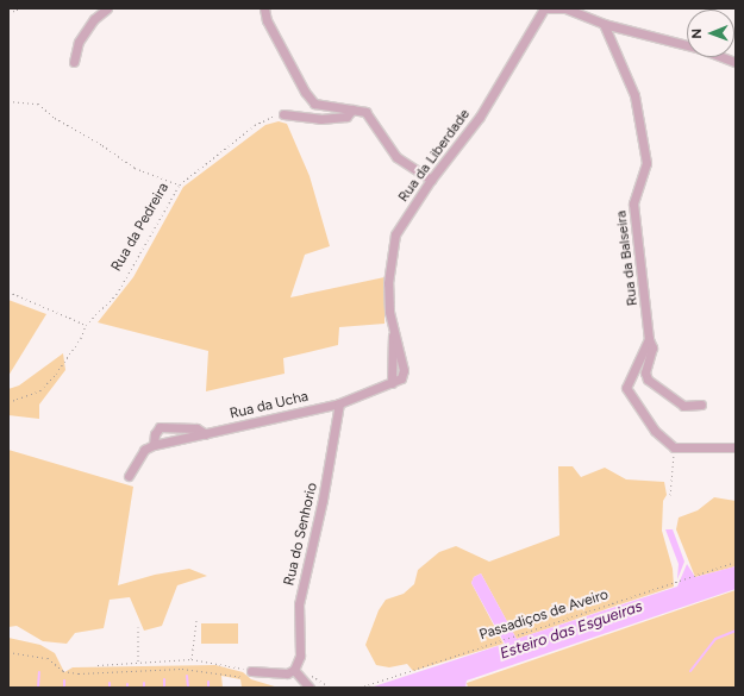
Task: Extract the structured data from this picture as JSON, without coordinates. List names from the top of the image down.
{
  "streets": {
    "street": [
      "Rua da Liberdade",
      "Rua da Balseira",
      "Rua da Ucha",
      "Rua do Senhorio"
    ],
    "path": ["Rua da Pedreira", "Passadiços de Aveiro"]
  },
  "crossings": [
    ["Rua da Liberdade", "Rua da Ucha"],
    ["Rua da Liberdade", "Rua do Senhorio"],
    ["Rua da Ucha", "Rua do Senhorio"]
  ],
  "water": ["Esteiro das Esgueiras"],
  "north": "left"
}
